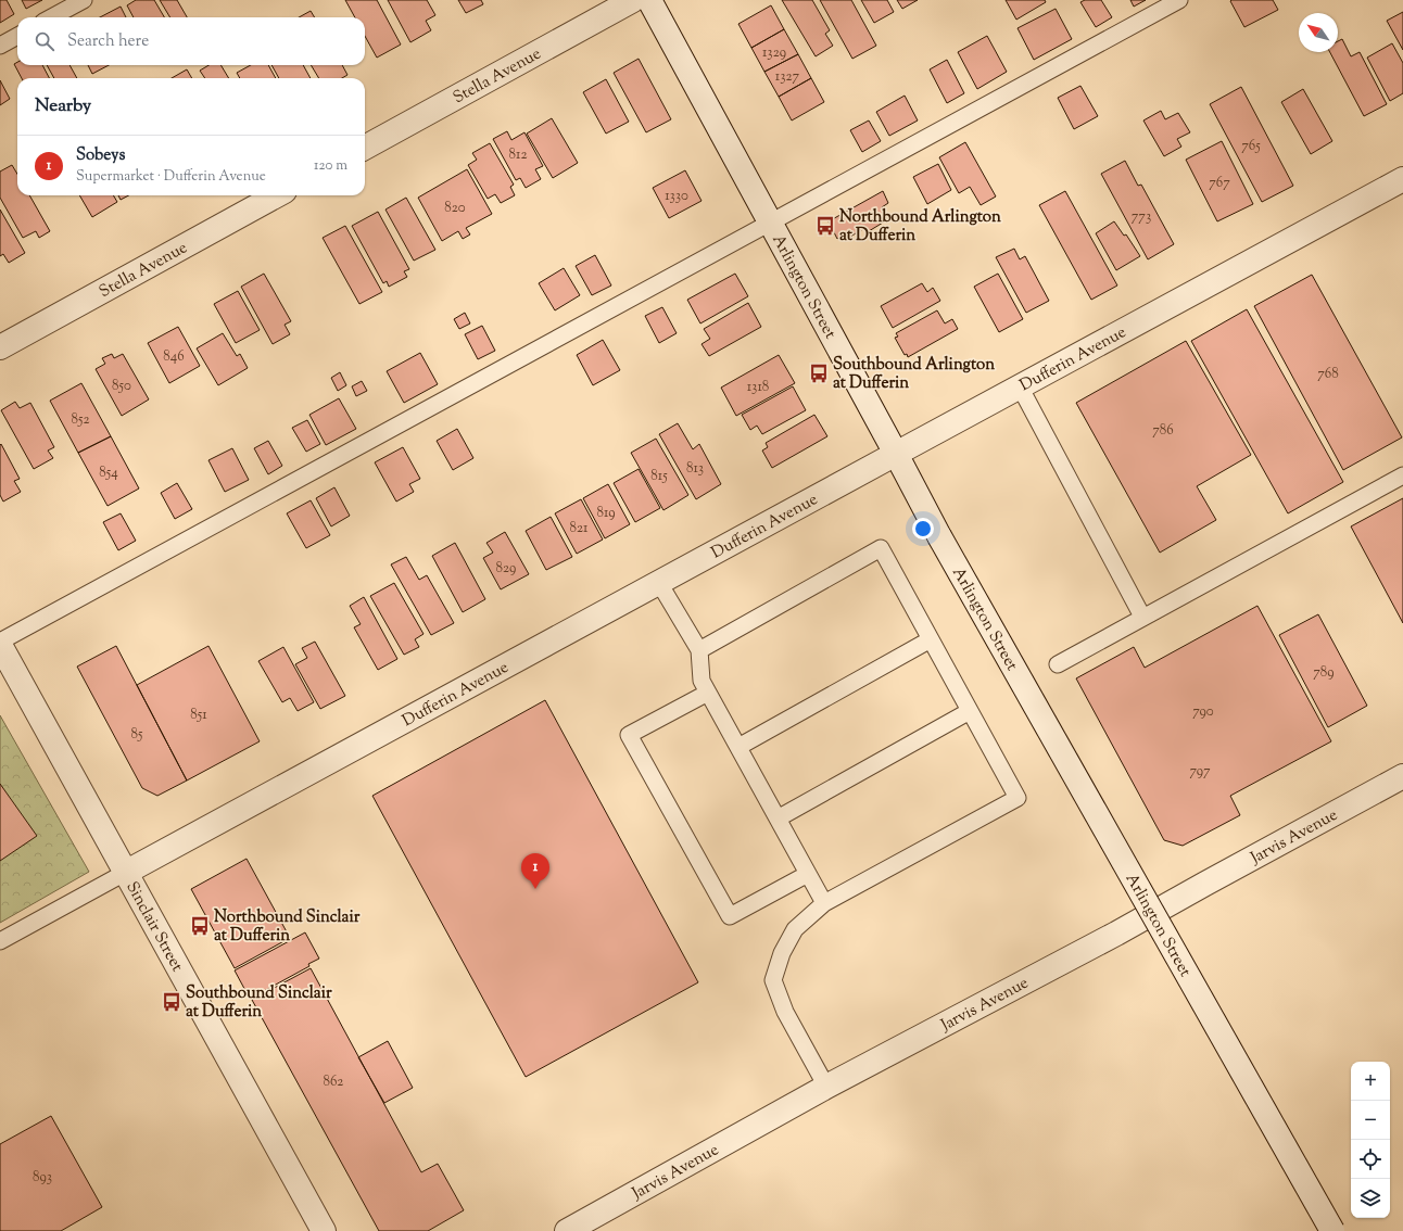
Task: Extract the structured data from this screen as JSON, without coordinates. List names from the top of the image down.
{
  "streets": {
    "street": [
      "Stella Avenue",
      "Arlington Street",
      "Dufferin Avenue",
      "Jarvis Avenue",
      "Sinclair Street"
    ]
  },
  "crossings": [
    ["Arlington Street", "Dufferin Avenue"],
    ["Dufferin Avenue", "Sinclair Street"]
  ],
  "places": {
    "bus stop": [
      "Northbound Arlington at Dufferin",
      "Southbound Arlington at Dufferin",
      "Northbound Sinclair at Dufferin",
      "Southbound Sinclair at Dufferin"
    ]
  },
  "house_numbers": [
    "1329",
    "1327",
    "765",
    "812",
    "767",
    "1330",
    "820",
    "773",
    "846",
    "768",
    "850",
    "1318",
    "852",
    "786",
    "813",
    "854",
    "815",
    "819",
    "821",
    "829",
    "789",
    "790",
    "851",
    "85",
    "797",
    "862",
    "893"
  ],
  "north": "top left",
  "page": {
    "search": "Search here",
    "heading": "Nearby",
    "list": [
      {
        "mark": "1",
        "name": "Sobeys",
        "note": "Supermarket · Dufferin Avenue",
        "value": "120 m"
      }
    ],
    "pins": "1",
    "map_buttons": ["+", "−"]
  }
}
